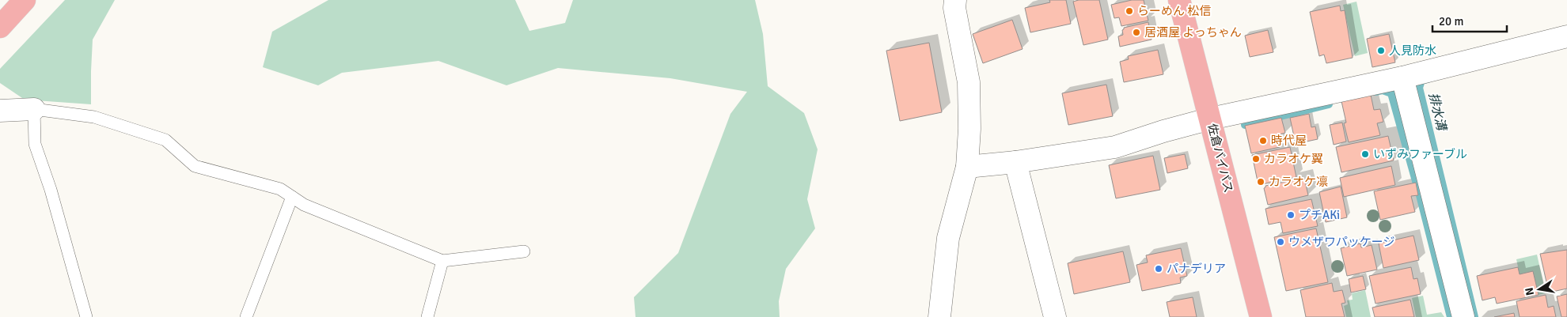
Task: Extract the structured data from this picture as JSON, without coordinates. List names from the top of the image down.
{
  "streets": {
    "highway": ["佐倉バイパス"]
  },
  "water": ["排水溝"],
  "places": [
    "らーめん 松信",
    "居酒屋 よっちゃん",
    "人見防水",
    "時代屋",
    "いずみファーブル",
    "カラオケ翼",
    "カラオケ凛",
    "プチAKi",
    "ウメザワパッケージ",
    "パナデリア"
  ],
  "scale_bar": "20 m",
  "north": "left"
}
